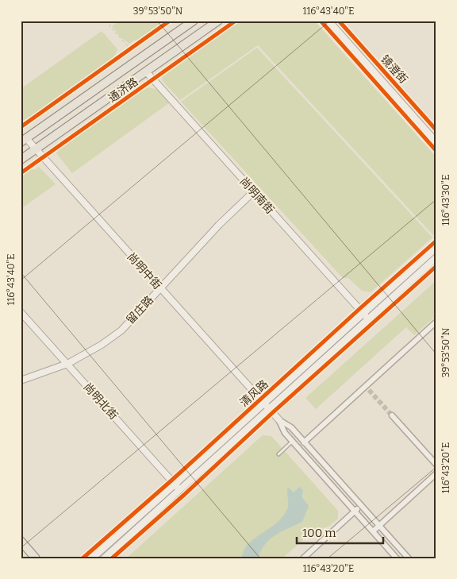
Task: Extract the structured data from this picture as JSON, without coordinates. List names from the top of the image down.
{
  "streets": {
    "main road": ["通济路"],
    "street": [
      "镜澄街",
      "尚明南街",
      "尚明中街",
      "留庄路",
      "清风路",
      "尚明北街"
    ]
  },
  "crossings": [
    ["通济路", "尚明南街"],
    ["通济路", "尚明中街"],
    ["尚明南街", "留庄路"],
    ["尚明南街", "清风路"],
    ["尚明中街", "留庄路"],
    ["尚明中街", "清风路"],
    ["留庄路", "尚明北街"],
    ["清风路", "尚明北街"]
  ],
  "scale_bar": "100 m",
  "coordinates": [
    "39°53'50\"N",
    "116°43'40\"E",
    "116°43'30\"E",
    "116°43'20\"E"
  ]
}
